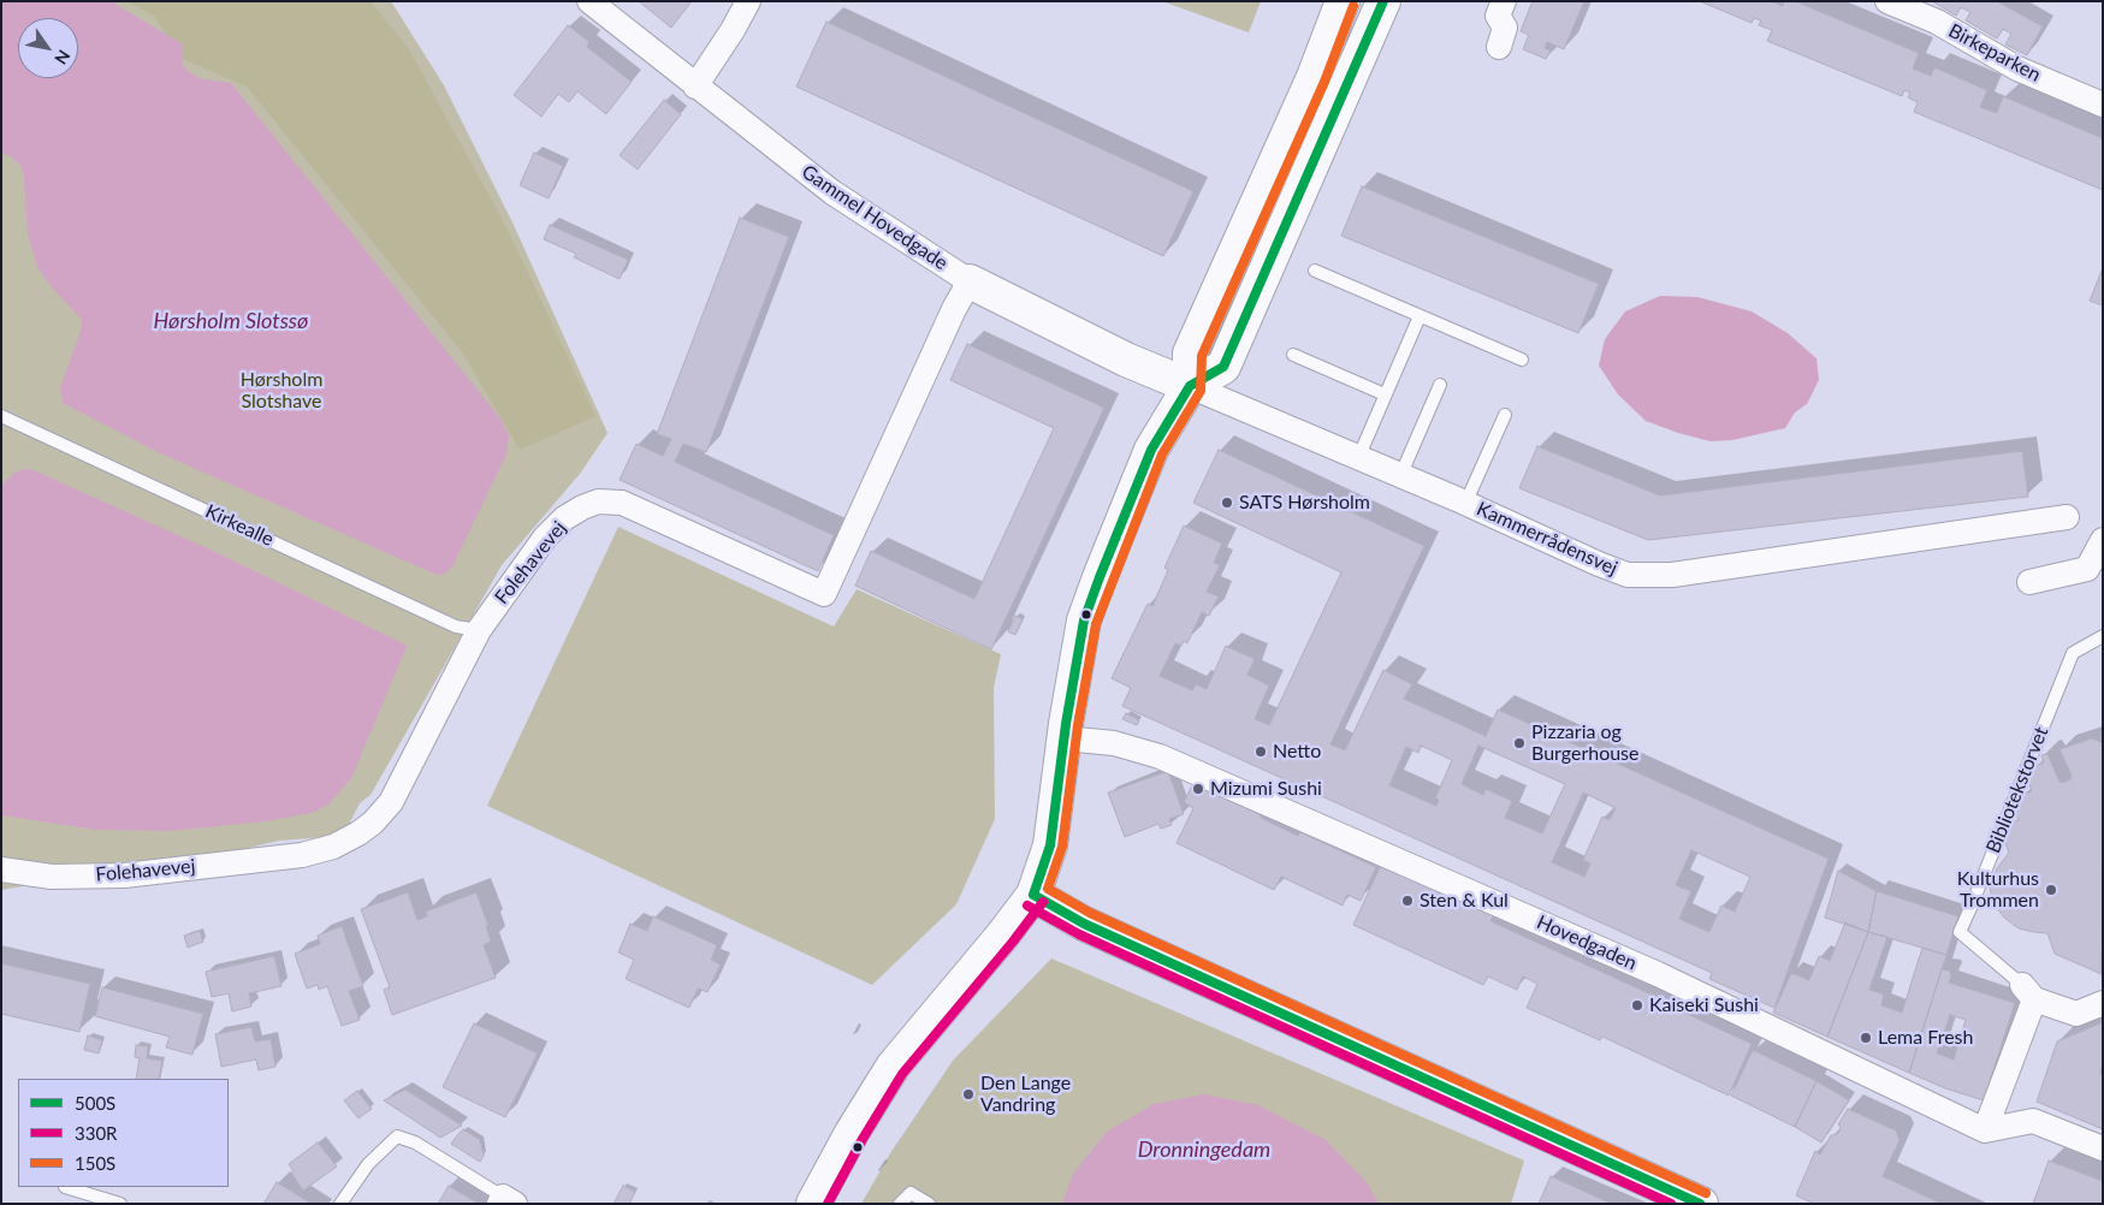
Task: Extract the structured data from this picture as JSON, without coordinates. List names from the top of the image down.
{
  "streets": {
    "main road": ["Gammel Hovedgade"],
    "street": [
      "Birkeparken",
      "Kammerrådensvej",
      "Folehavevej",
      "Bibliotekstorvet",
      "Hovedgaden"
    ],
    "lane": ["Kirkealle"]
  },
  "crossings": [
    ["Gammel Hovedgade", "Kammerrådensvej"],
    ["Gammel Hovedgade", "Folehavevej"],
    ["Kirkealle", "Folehavevej"]
  ],
  "water": ["Hørsholm Slotssø", "Dronningedam"],
  "parks": ["Hørsholm Slotshave"],
  "places": [
    "SATS Hørsholm",
    "Pizzaria og Burgerhouse",
    "Netto",
    "Mizumi Sushi",
    "Kulturhus Trommen",
    "Sten & Kul",
    "Kaiseki Sushi",
    "Lema Fresh",
    "Den Lange Vandring"
  ],
  "lines": ["transit line 500S", "transit line 150S", "transit line 330R"],
  "legend": ["500S", "330R", "150S"],
  "north": "bottom right"
}
